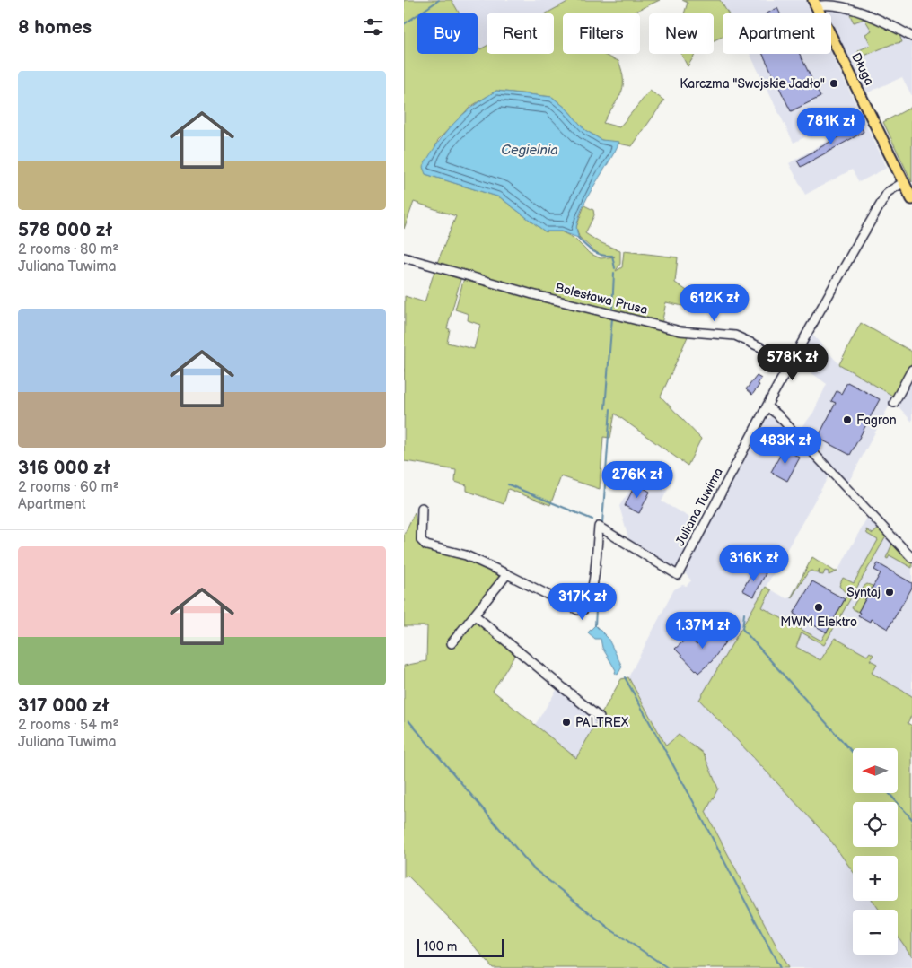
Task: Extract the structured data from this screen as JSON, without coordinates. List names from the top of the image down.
{
  "streets": {
    "main road": ["Długa"],
    "street": ["Bolesława Prusa", "Juliana Tuwima"]
  },
  "crossings": [
    ["Długa", "Juliana Tuwima"],
    ["Bolesława Prusa", "Juliana Tuwima"]
  ],
  "water": ["Cegielnia"],
  "places": [
    "Karczma \"Swojskie Jadło\"",
    "Fagron",
    "Syntaj",
    "MWM Elektro",
    "PALTREX"
  ],
  "scale_bar": "100 m",
  "north": "left",
  "page": {
    "heading": "8 homes",
    "chip": [
      "Buy",
      "Rent",
      "Filters",
      "New",
      "Apartment"
    ],
    "list": [
      {
        "name": "578 000 zł",
        "note": "2 rooms · 80 m² · Juliana Tuwima"
      },
      {
        "name": "316 000 zł",
        "note": "2 rooms · 60 m² · Apartment"
      },
      {
        "name": "317 000 zł",
        "note": "2 rooms · 54 m² · Juliana Tuwima"
      }
    ],
    "price": [
      "781K zł",
      "612K zł",
      "578K zł",
      "483K zł",
      "276K zł",
      "316K zł",
      "317K zł",
      "1.37M zł"
    ],
    "map_buttons": ["+", "−"],
    "scale": "100 m"
  }
}
